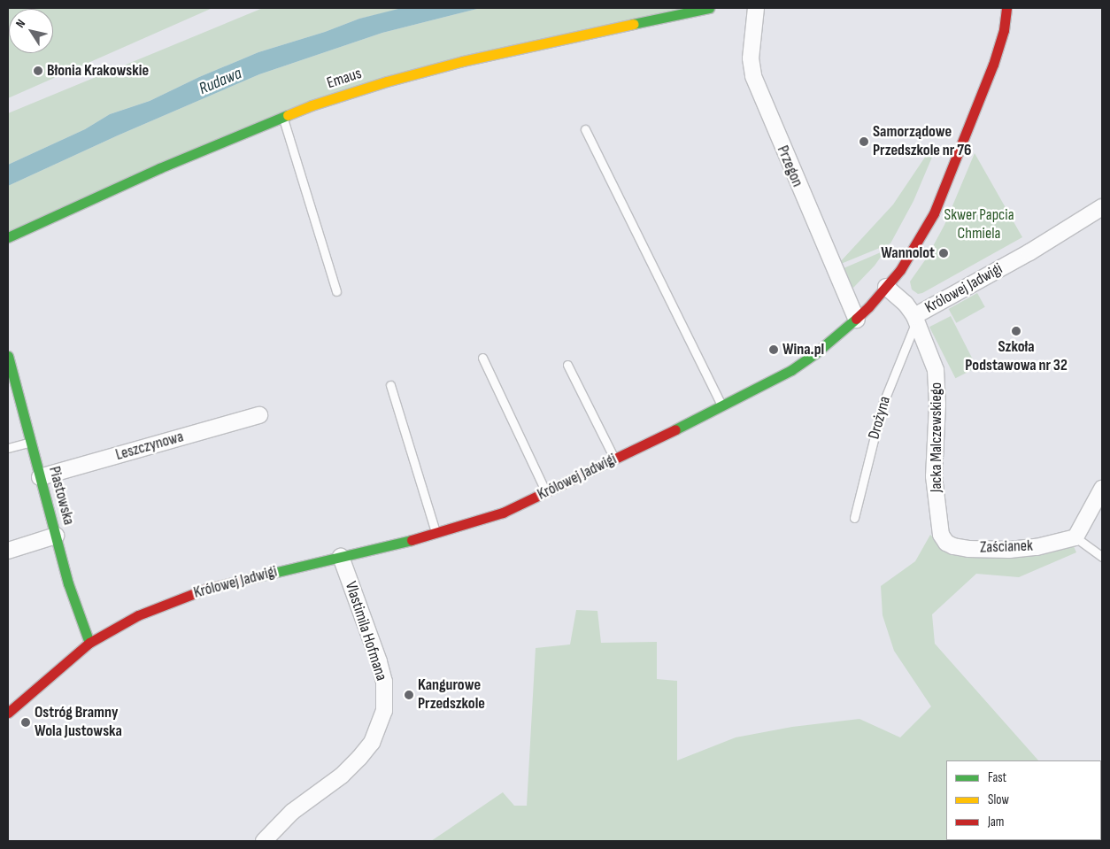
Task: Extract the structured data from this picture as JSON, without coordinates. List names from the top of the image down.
{
  "streets": {
    "street": [
      "Emaus",
      "Przegon",
      "Królowej Jadwigi",
      "Jacka Malczewskiego",
      "Leszczynowa",
      "Piastowska",
      "Zaścianek",
      "Vlastimila Hofmana"
    ],
    "lane": ["Drożyna"]
  },
  "crossings": [
    ["Przegon", "Królowej Jadwigi"],
    ["Królowej Jadwigi", "Drożyna"],
    ["Królowej Jadwigi", "Jacka Malczewskiego"],
    ["Królowej Jadwigi", "Piastowska"],
    ["Królowej Jadwigi", "Vlastimila Hofmana"],
    ["Drożyna", "Jacka Malczewskiego"],
    ["Jacka Malczewskiego", "Zaścianek"],
    ["Leszczynowa", "Piastowska"]
  ],
  "water": ["Rudawa"],
  "parks": ["Skwer Papcia Chmiela"],
  "places": [
    "Błonia Krakowskie",
    "Samorządowe Przedszkole nr 76",
    "Wannolot",
    "Szkoła Podstawowa nr 32",
    "Wina.pl",
    "Kangurowe Przedszkole",
    "Ostróg Bramny Wola Justowska"
  ],
  "legend": ["Fast", "Slow", "Jam"],
  "north": "top left"
}
